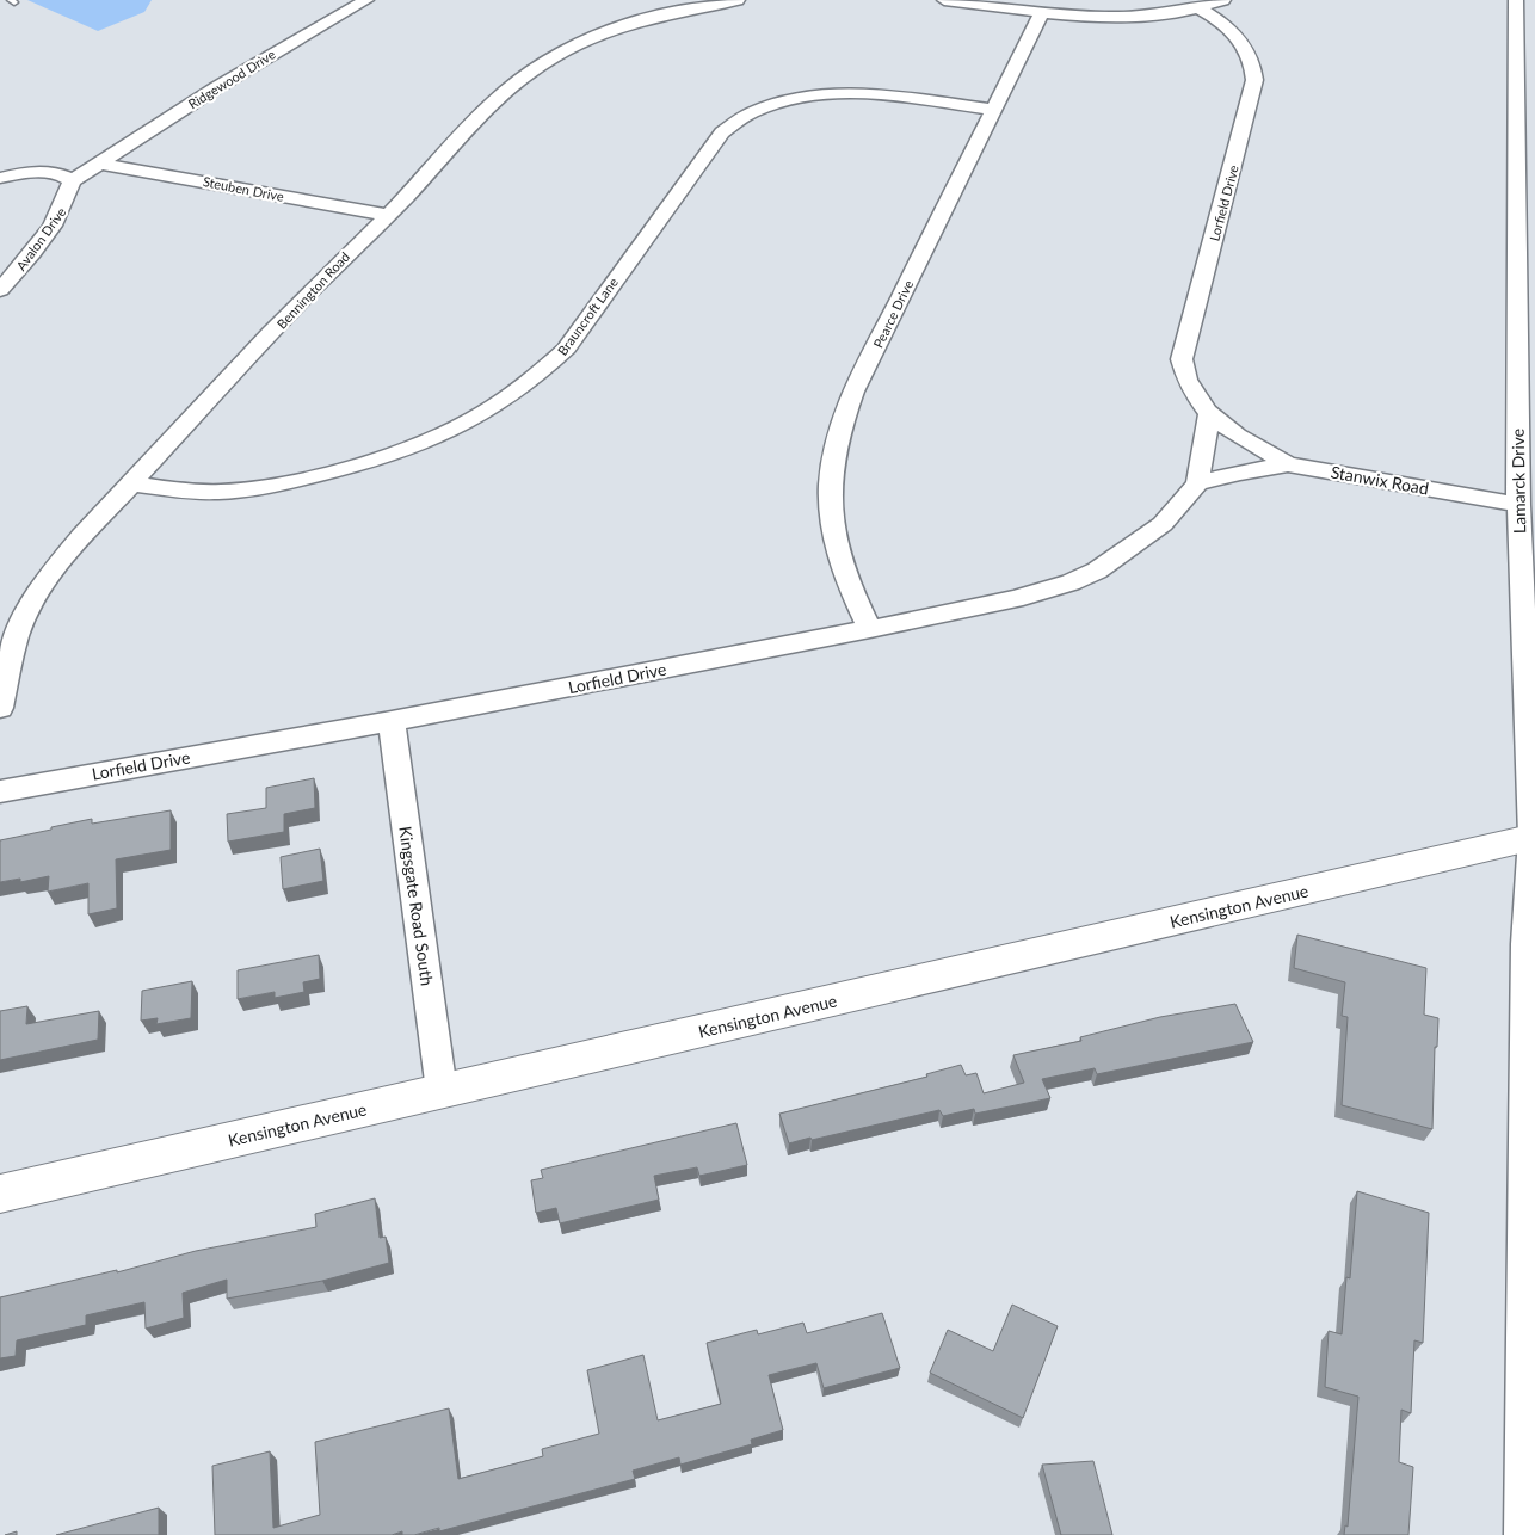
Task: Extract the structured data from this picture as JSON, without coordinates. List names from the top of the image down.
{
  "streets": {
    "street": [
      "Ridgewood Drive",
      "Steuben Drive",
      "Lorfield Drive",
      "Avalon Drive",
      "Bennington Road",
      "Pearce Drive",
      "Brauncroft Lane",
      "Stanwix Road",
      "Lamarck Drive",
      "Kingsgate Road South",
      "Kensington Avenue"
    ]
  },
  "crossings": [
    ["Ridgewood Drive", "Steuben Drive"],
    ["Ridgewood Drive", "Avalon Drive"],
    ["Steuben Drive", "Bennington Road"],
    ["Lorfield Drive", "Pearce Drive"],
    ["Lorfield Drive", "Stanwix Road"],
    ["Lorfield Drive", "Kingsgate Road South"],
    ["Bennington Road", "Brauncroft Lane"],
    ["Pearce Drive", "Brauncroft Lane"],
    ["Stanwix Road", "Lamarck Drive"],
    ["Lamarck Drive", "Kensington Avenue"],
    ["Kingsgate Road South", "Kensington Avenue"]
  ]
}
